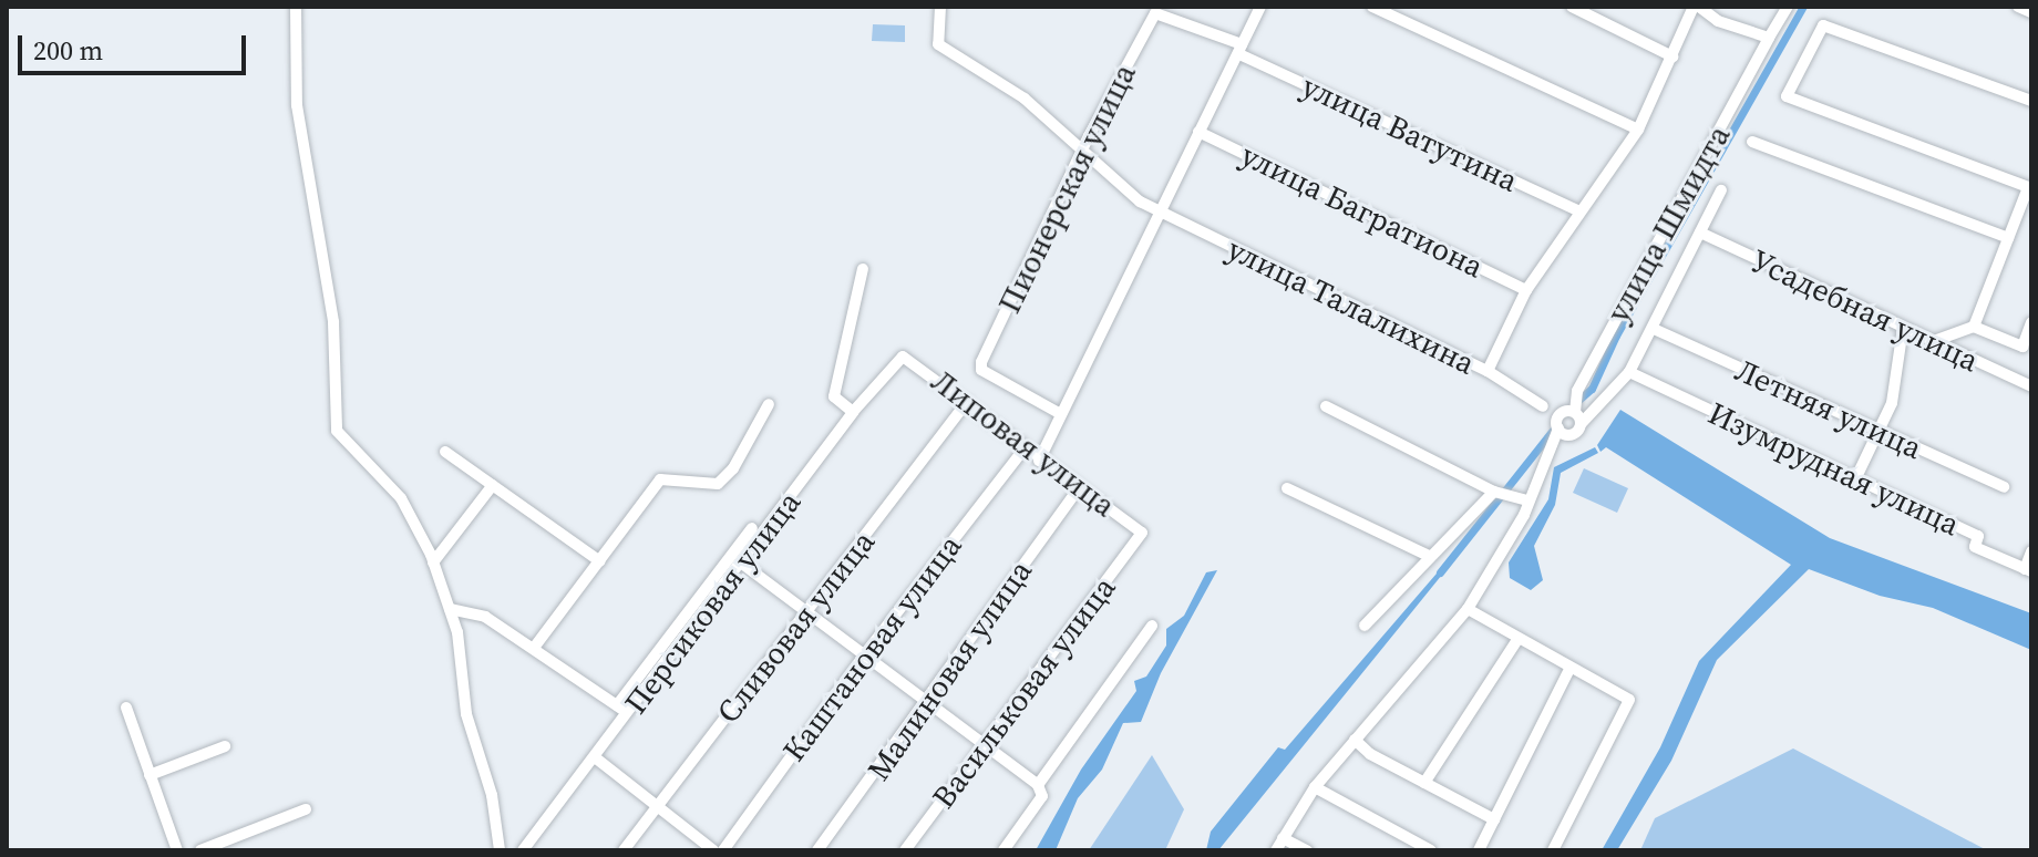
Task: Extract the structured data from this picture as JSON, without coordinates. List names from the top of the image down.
{
  "streets": {
    "street": [
      "улица Ватутина",
      "Пионерская улица",
      "улица Багратиона",
      "улица Шмидта",
      "улица Талалихина",
      "Усадебная улица",
      "Летняя улица",
      "Липовая улица",
      "Изумрудная улица",
      "Персиковая улица",
      "Сливовая улица",
      "Каштановая улица",
      "Малиновая улица",
      "Васильковая улица"
    ]
  },
  "crossings": [
    ["улица Ватутина", "Пионерская улица"],
    ["Пионерская улица", "улица Талалихина"],
    ["улица Шмидта", "улица Талалихина"],
    ["Липовая улица", "Персиковая улица"],
    ["Липовая улица", "Сливовая улица"],
    ["Липовая улица", "Каштановая улица"],
    ["Липовая улица", "Малиновая улица"],
    ["Липовая улица", "Васильковая улица"]
  ],
  "scale_bar": "200 m"
}
